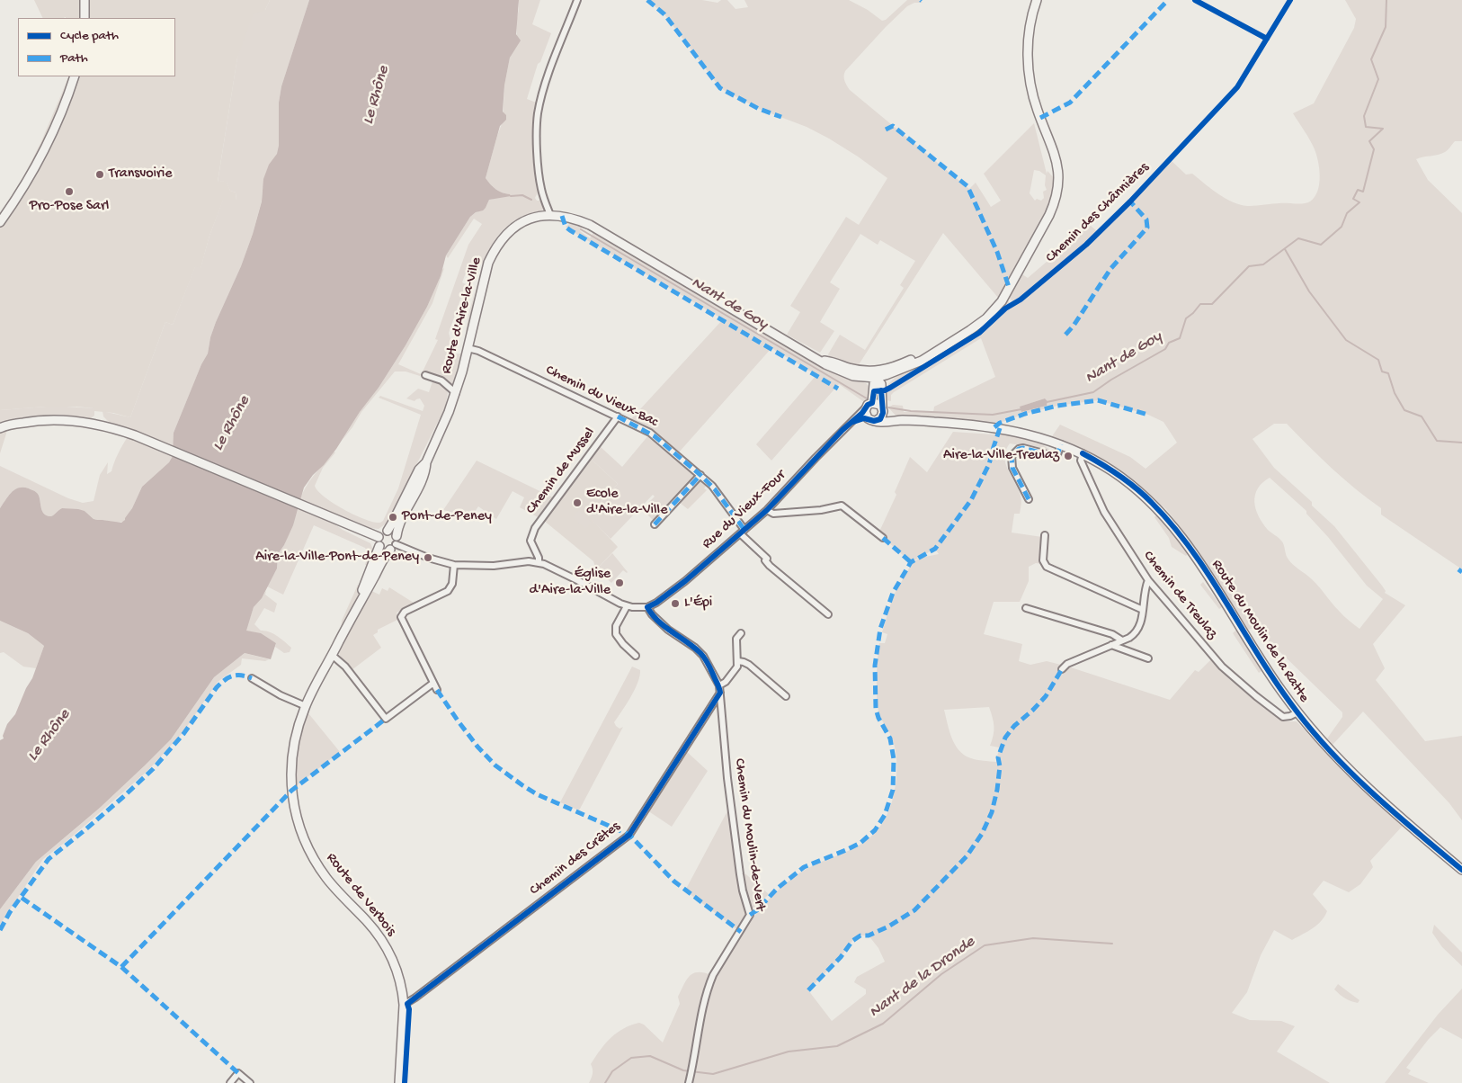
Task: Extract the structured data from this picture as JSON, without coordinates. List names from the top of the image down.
{
  "streets": {
    "main road": ["Route d'Aire-la-Ville", "Route du Moulin de la Ratte", "Route de Verbois"],
    "street": [
      "Chemin du Vieux-Bac",
      "Chemin de Mussel",
      "Rue du Vieux-Four",
      "Chemin de Treulaz",
      "Chemin du Moulin-de-Vert",
      "Chemin des Crêtes"
    ],
    "cycle path": ["Chemin des Chânnières"]
  },
  "crossings": [
    ["Route d'Aire-la-Ville", "Chemin du Vieux-Bac"],
    ["Route d'Aire-la-Ville", "Route de Verbois"],
    ["Chemin du Vieux-Bac", "Chemin de Mussel"],
    ["Chemin du Vieux-Bac", "Rue du Vieux-Four"],
    ["Rue du Vieux-Four", "Route du Moulin de la Ratte"],
    ["Rue du Vieux-Four", "Chemin du Moulin-de-Vert"],
    ["Chemin de Treulaz", "Route du Moulin de la Ratte"],
    ["Chemin du Moulin-de-Vert", "Chemin des Crêtes"],
    ["Chemin des Crêtes", "Route de Verbois"]
  ],
  "water": ["Le Rhône", "Nant de Goy", "Nant de la Dronde"],
  "places": [
    "Transvoirie",
    "Pro-Pose Sarl",
    "Aire-la-Ville-Treulaz",
    "Ecole d'Aire-la-Ville",
    "Pont-de-Peney",
    "Aire-la-Ville-Pont-de-Peney",
    "Église d'Aire-la-Ville",
    "L'Épi"
  ],
  "legend": ["Cycle path", "Path"]
}
